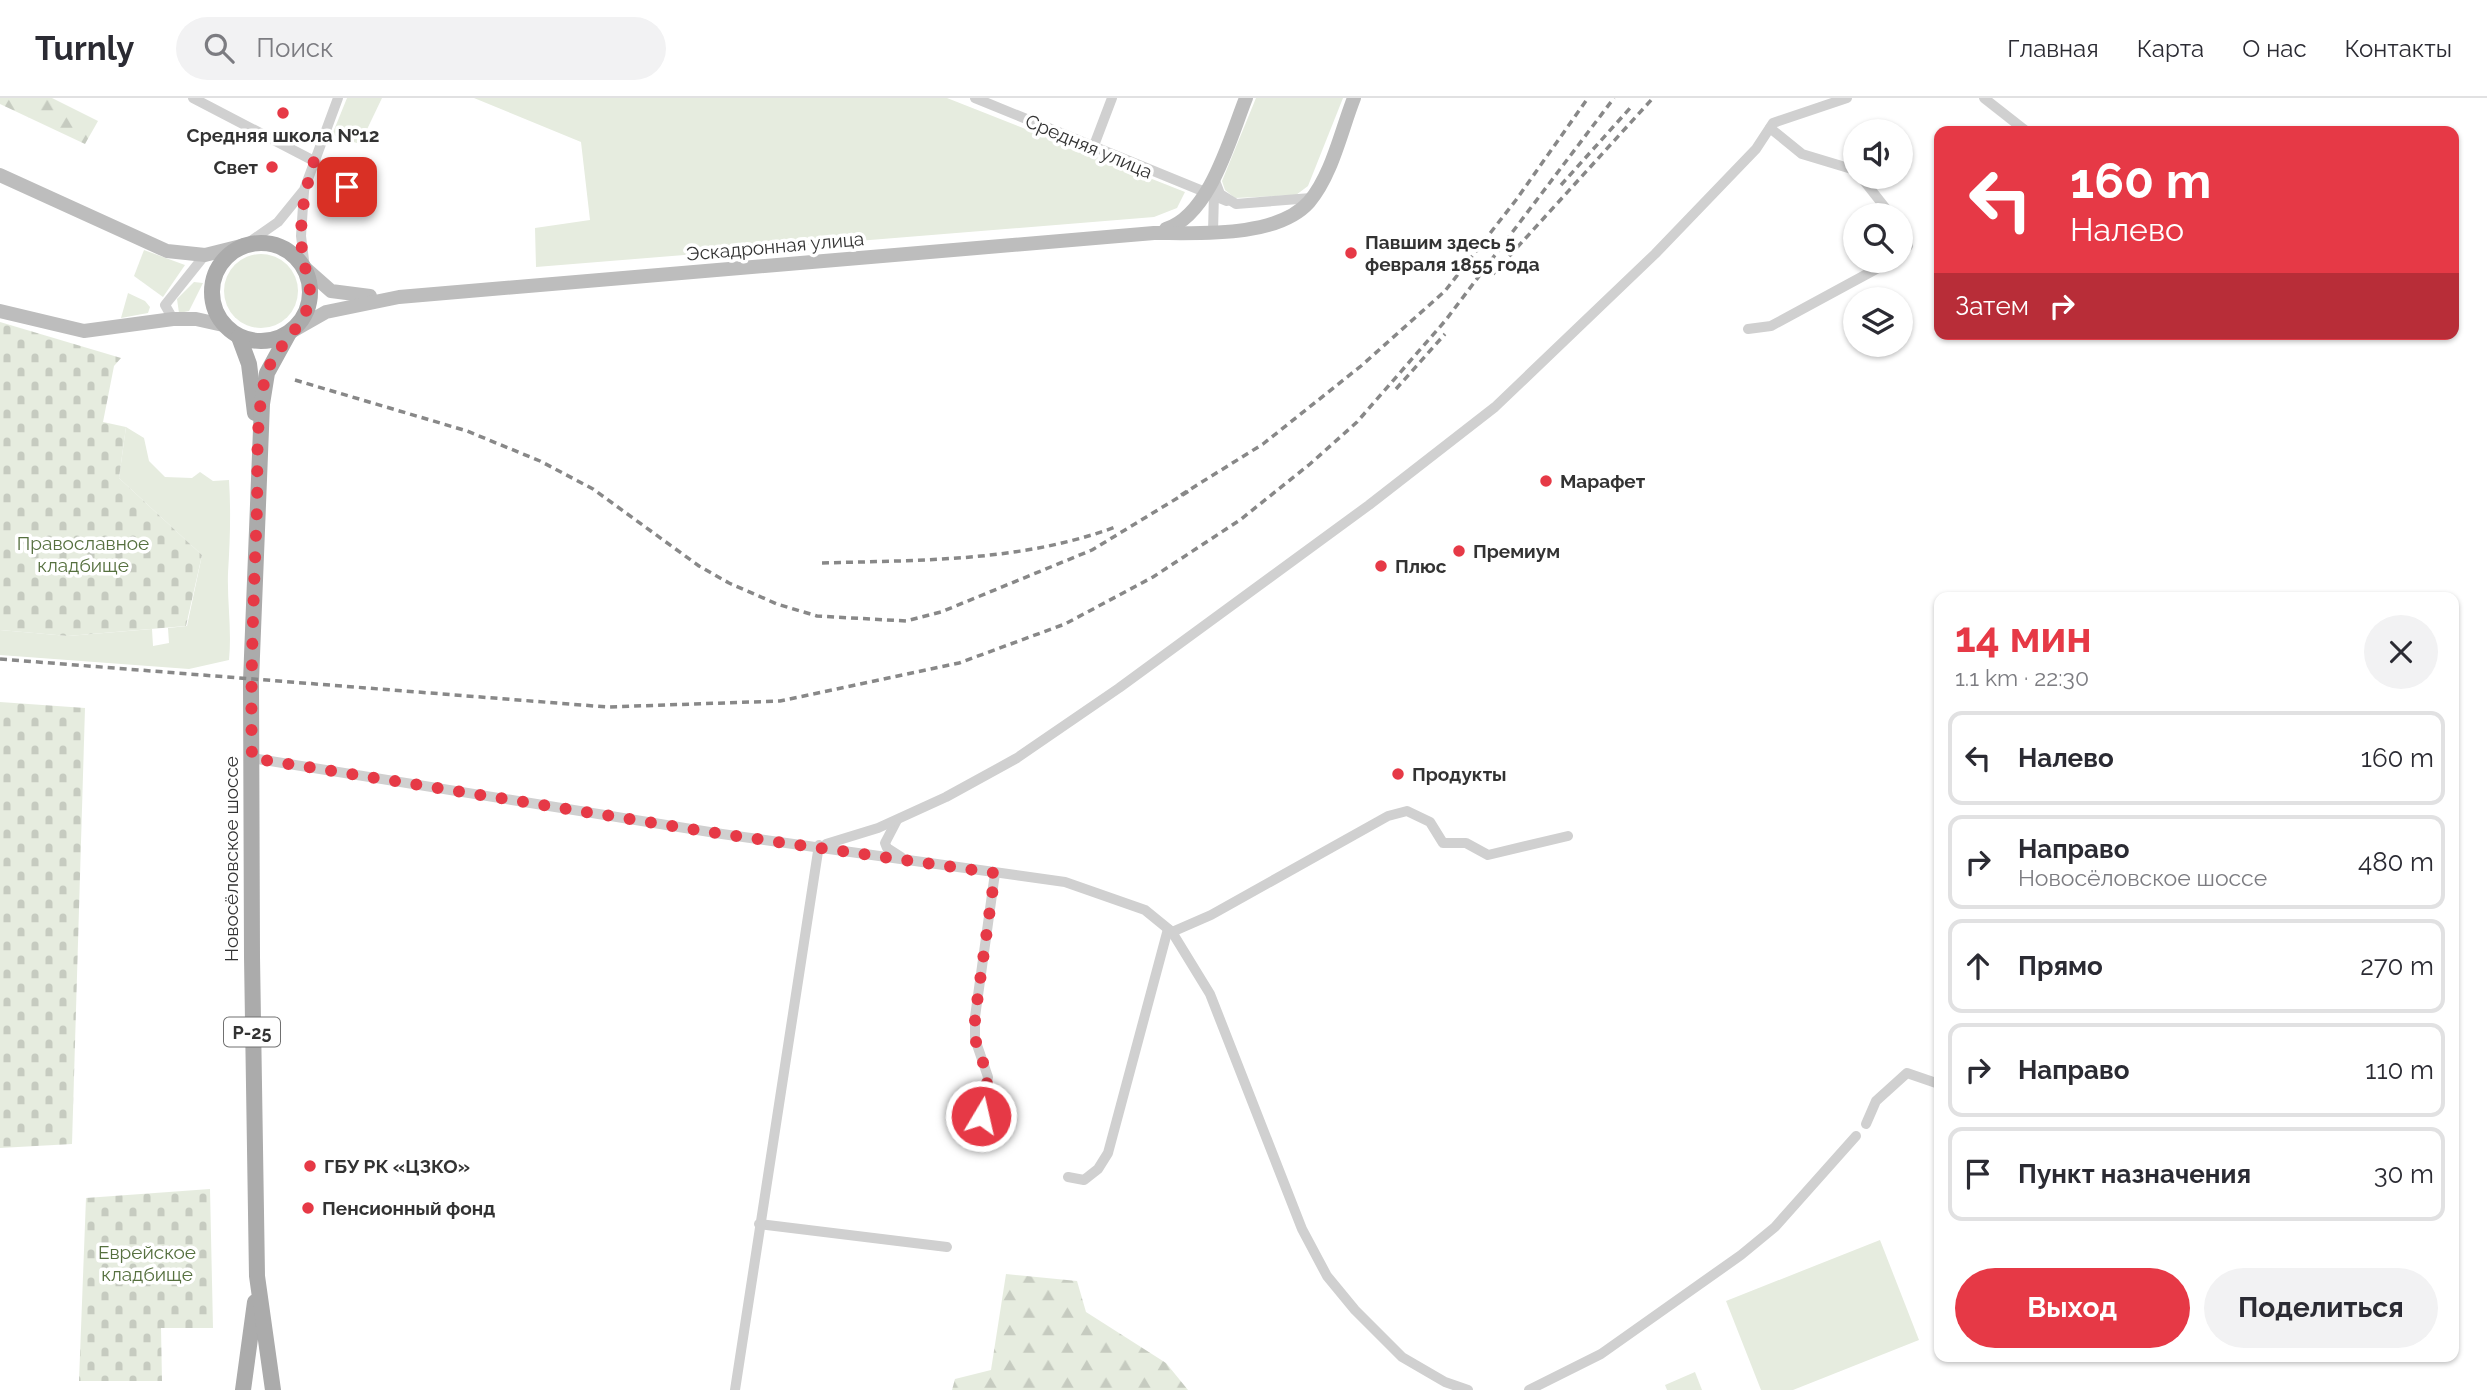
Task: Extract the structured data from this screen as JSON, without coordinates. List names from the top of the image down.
{
  "streets": {
    "main road": ["Эскадронная улица", "Новосёловское шоссе", "Р-25"],
    "street": ["Средняя улица"]
  },
  "parks": ["Православное кладбище", "Еврейское кладбище"],
  "places": [
    "Средняя школа №12",
    "Свет",
    "Павшим здесь 5 февраля 1855 года",
    "Марафет",
    "Премиум",
    "Плюс",
    "Продукты",
    "ГБУ РК «ЦЗКО»",
    "Пенсионный фонд"
  ],
  "page": {
    "header": "Turnly",
    "search": "Поиск",
    "nav": [
      "Главная",
      "Карта",
      "О нас",
      "Контакты"
    ],
    "turn": ["160 m", "Налево"],
    "then": "Затем",
    "heading": ["14 мин", "1.1 km · 22:30"],
    "list": [
      {
        "name": "Налево",
        "value": "160 m"
      },
      {
        "name": "Направо",
        "note": "Новосёловское шоссе",
        "value": "480 m"
      },
      {
        "name": "Прямо",
        "value": "270 m"
      },
      {
        "name": "Направо",
        "value": "110 m"
      },
      {
        "name": "Пункт назначения",
        "value": "30 m"
      }
    ],
    "buttons": ["Выход", "Поделиться"]
  }
}
